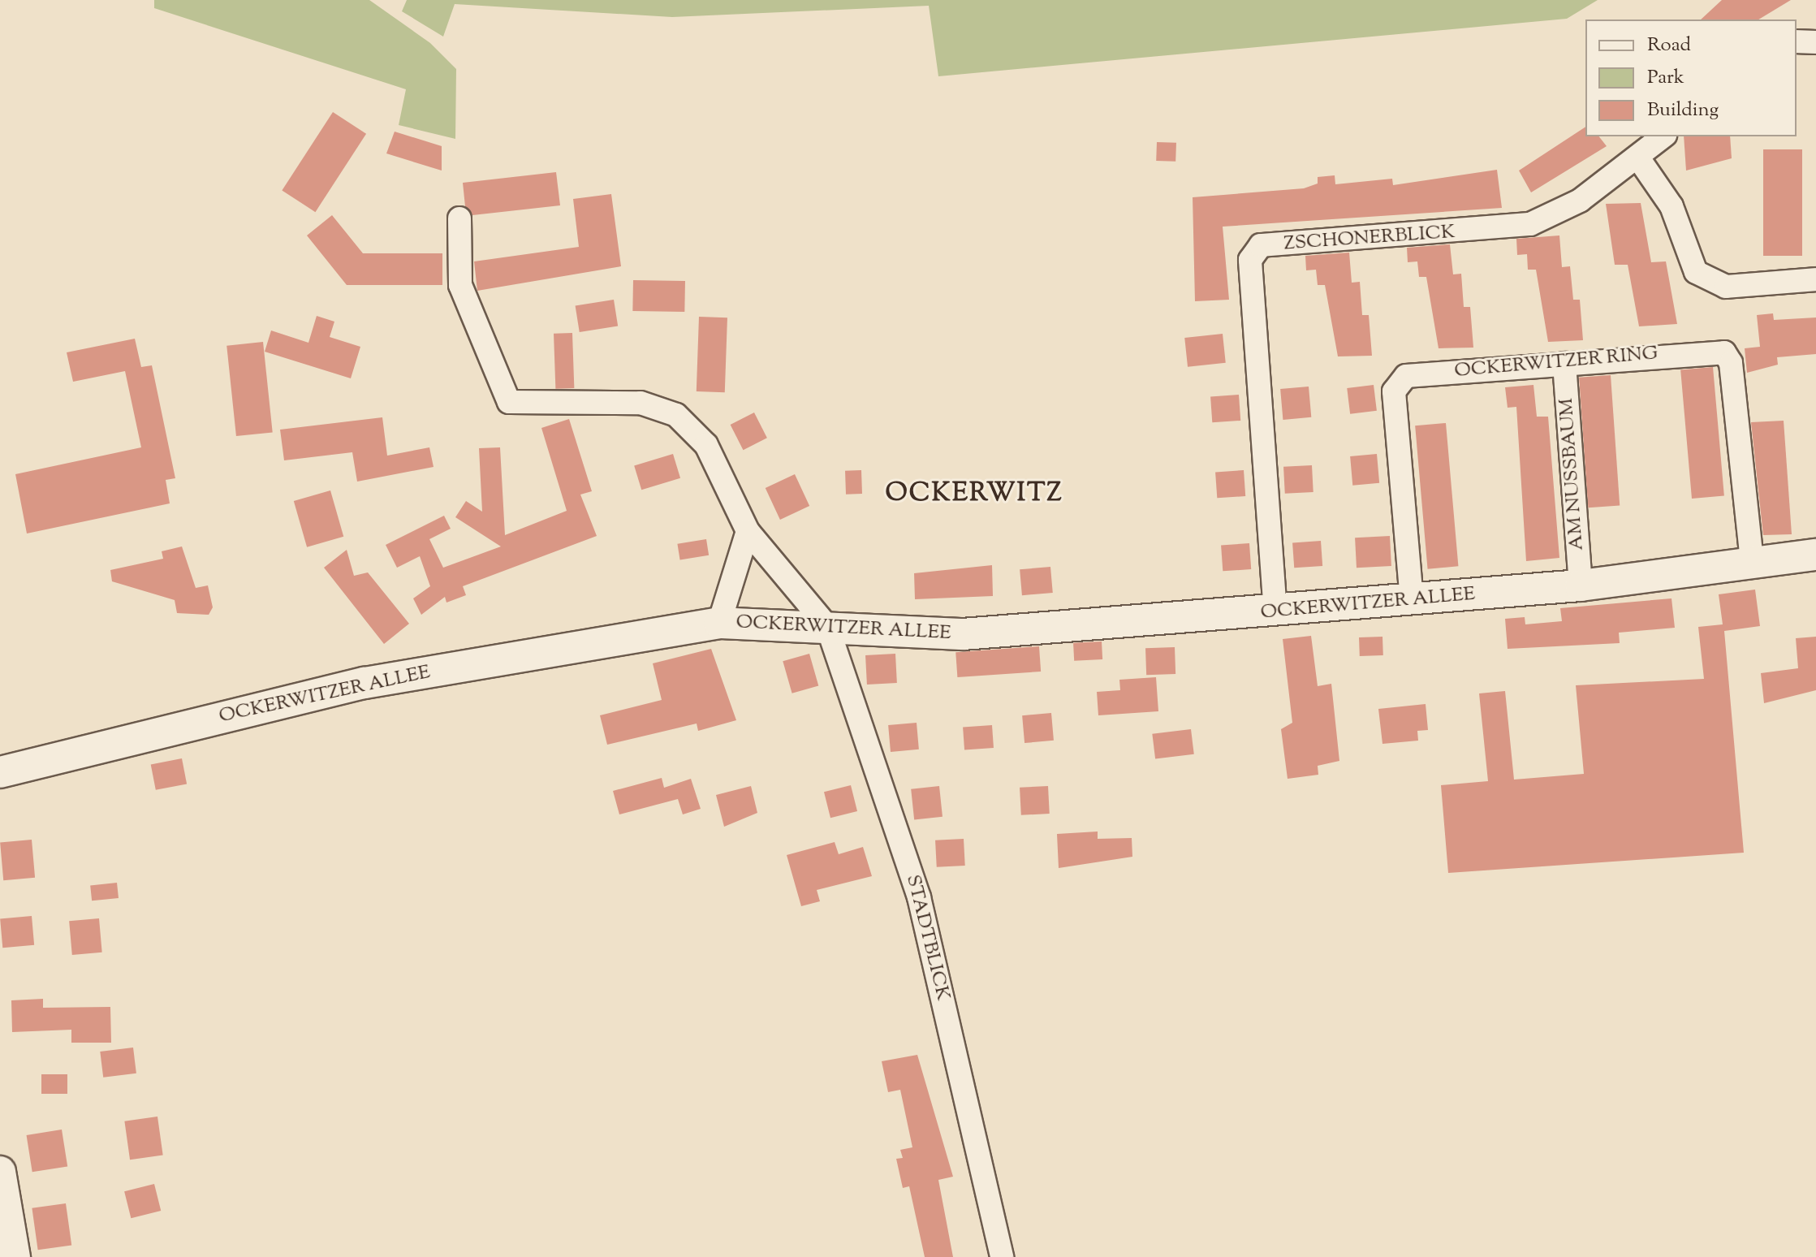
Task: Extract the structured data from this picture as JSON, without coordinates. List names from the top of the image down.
{
  "streets": {
    "street": [
      "ZSCHONERBLICK",
      "OCKERWITZER RING",
      "AM NUSSBAUM",
      "OCKERWITZER ALLEE",
      "STADTBLICK"
    ]
  },
  "crossings": [
    ["ZSCHONERBLICK", "OCKERWITZER ALLEE"],
    ["OCKERWITZER RING", "AM NUSSBAUM"],
    ["OCKERWITZER RING", "OCKERWITZER ALLEE"],
    ["AM NUSSBAUM", "OCKERWITZER ALLEE"],
    ["OCKERWITZER ALLEE", "STADTBLICK"]
  ],
  "districts": ["OCKERWITZ"],
  "legend": ["Road", "Park", "Building"]
}
